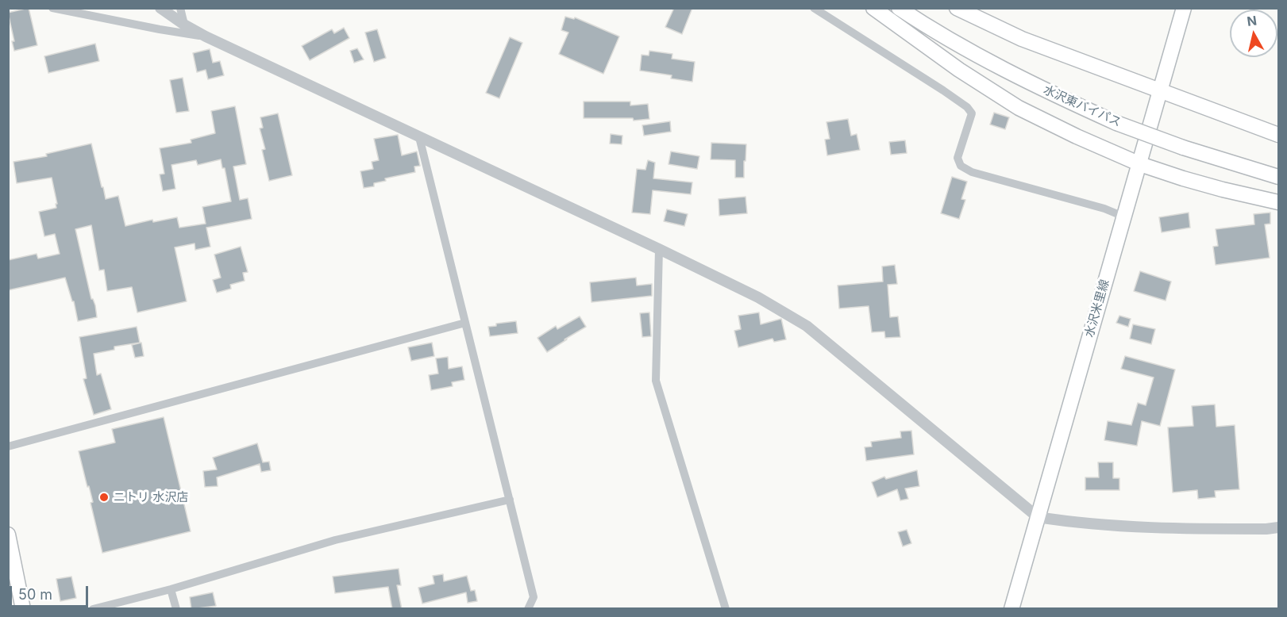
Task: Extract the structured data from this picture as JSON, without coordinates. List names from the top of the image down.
{
  "streets": {
    "main road": ["水沢東バイパス", "水沢米里線"]
  },
  "places": ["ニトリ 水沢店"],
  "scale_bar": "50 m",
  "north": "top"
}
